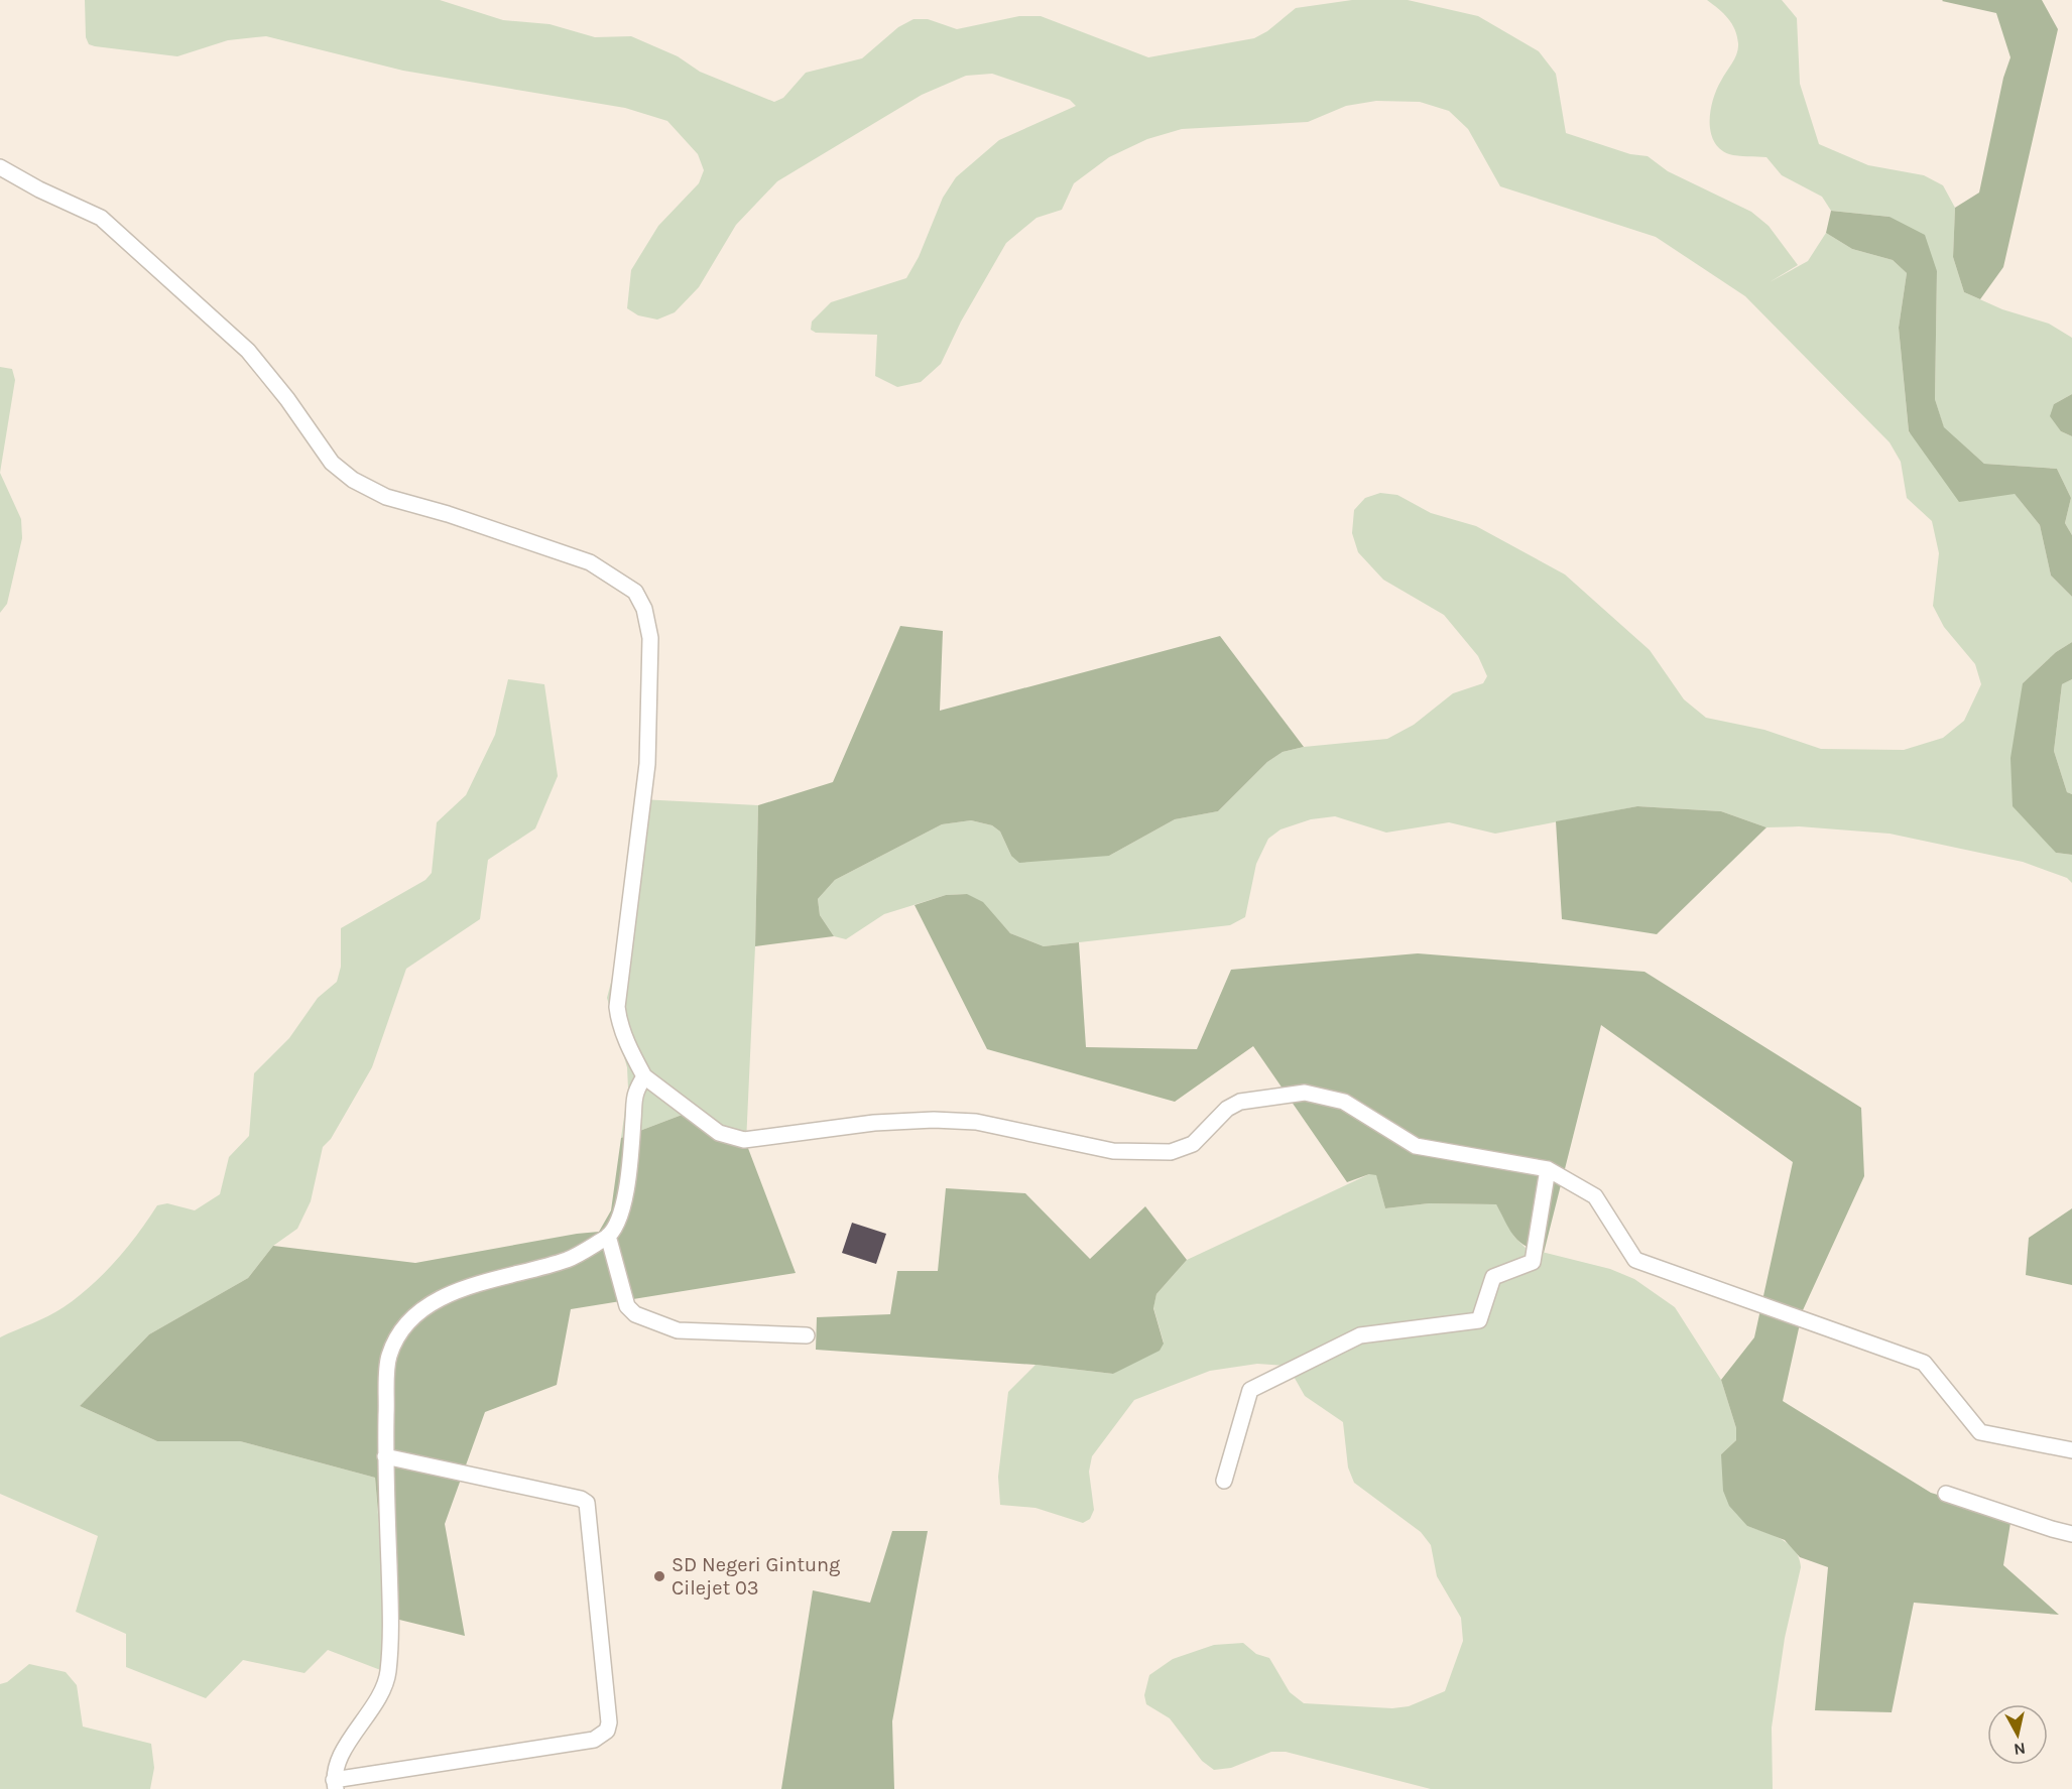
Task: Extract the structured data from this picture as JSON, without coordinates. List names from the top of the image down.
{
  "places": ["SD Negeri Gintung Cilejet 03"],
  "north": "bottom"
}
